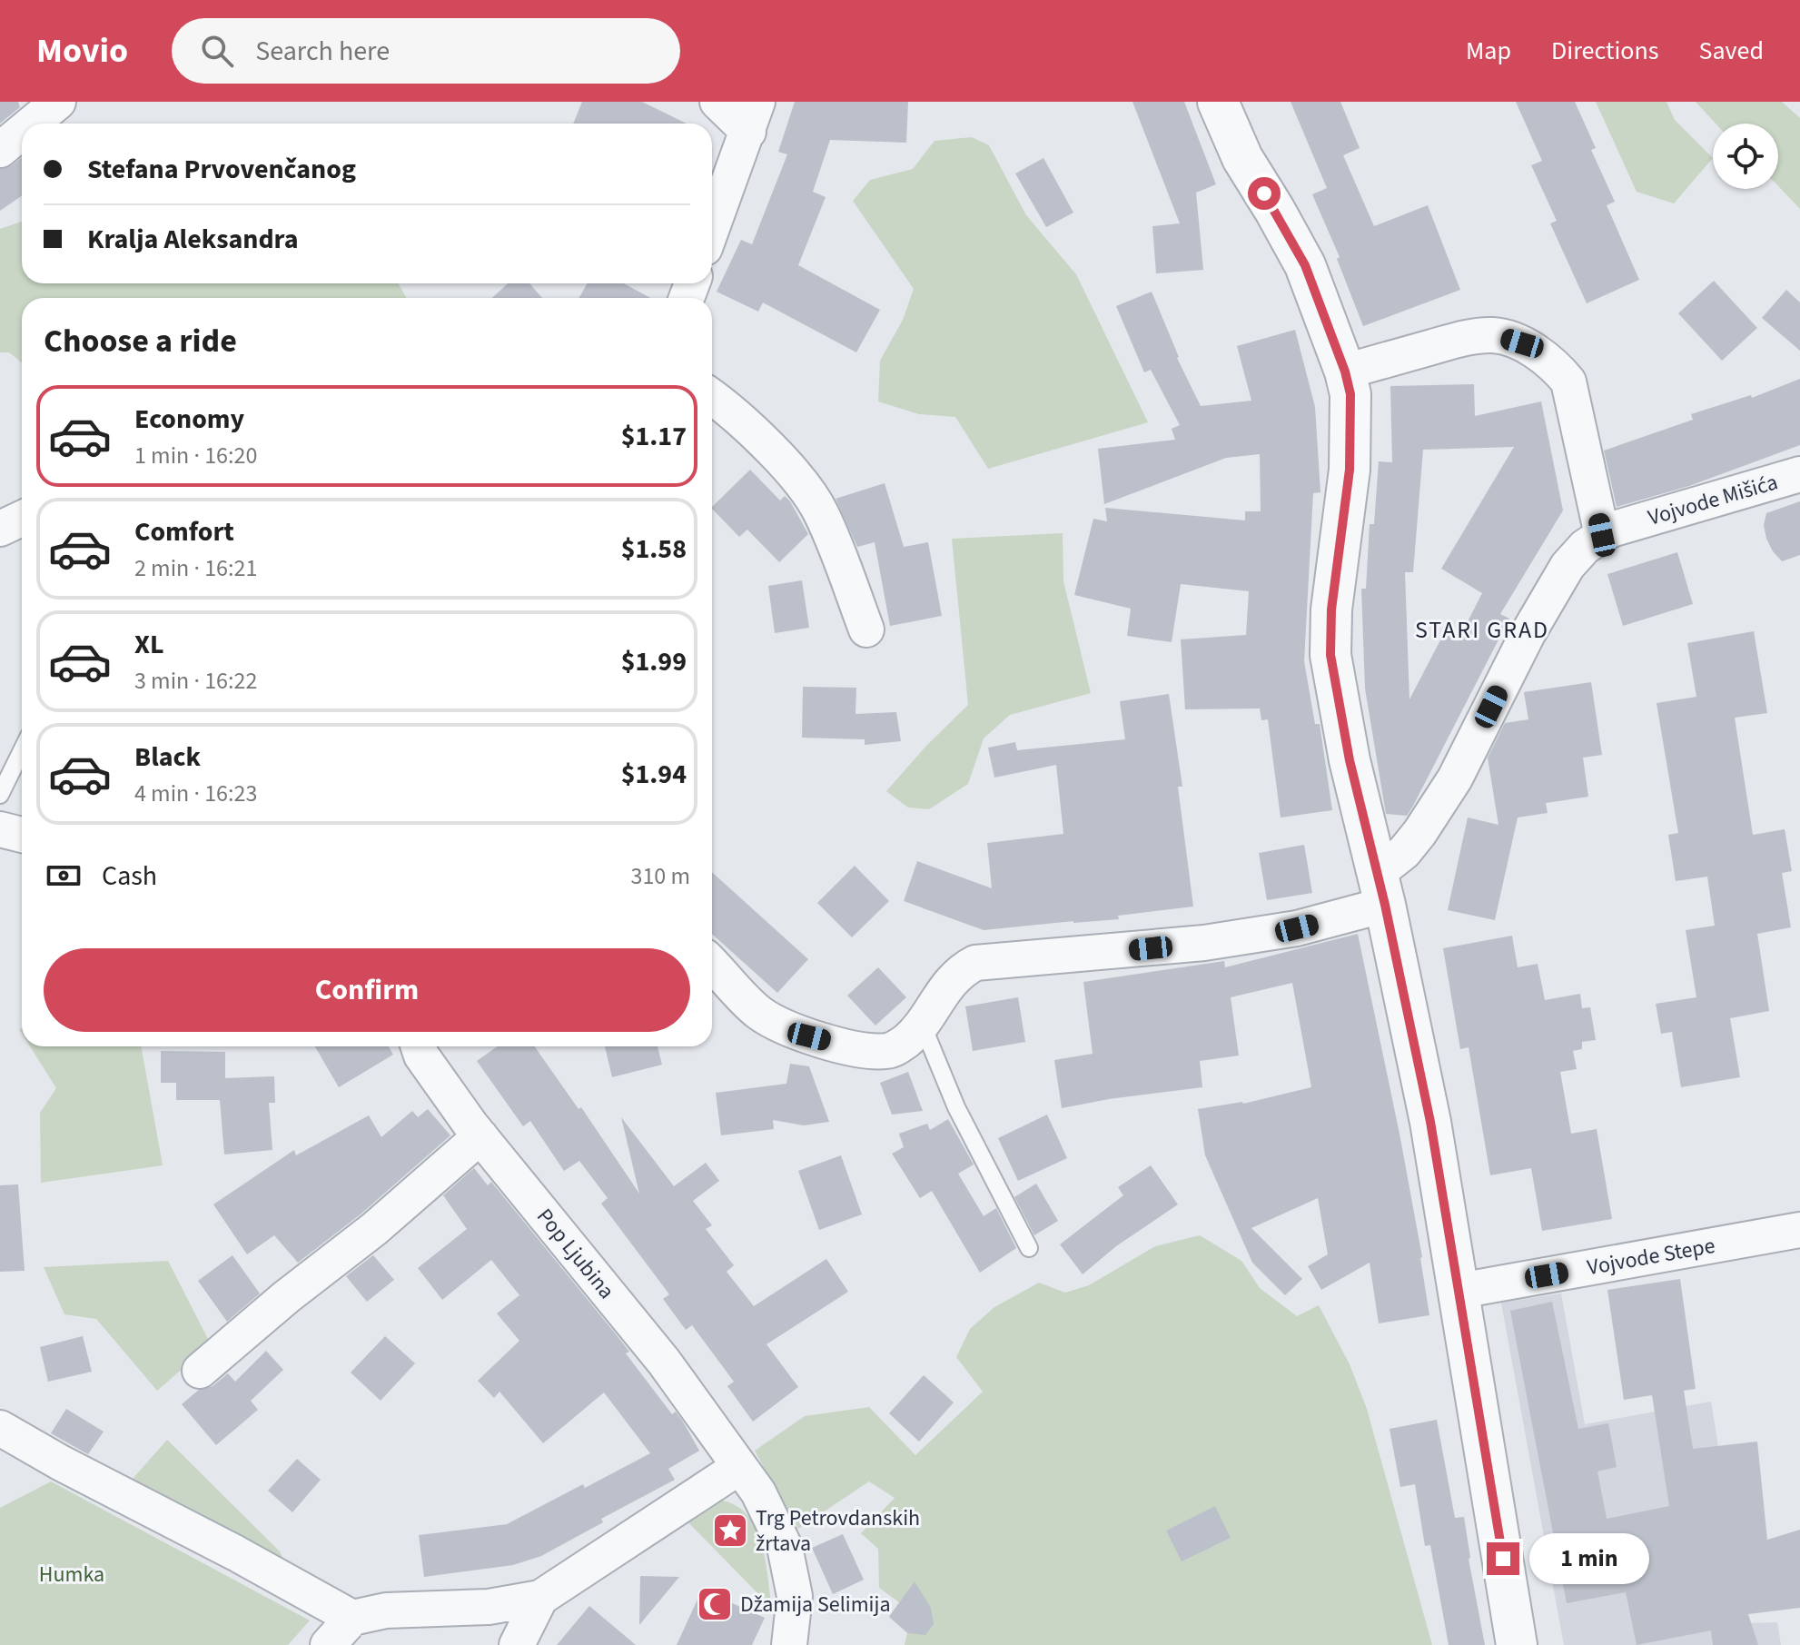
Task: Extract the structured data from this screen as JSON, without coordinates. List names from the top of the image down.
{
  "streets": {
    "street": ["Vojvode Mišića", "Pop Ljubina", "Vojvode Stepe"]
  },
  "districts": ["STARI GRAD"],
  "parks": ["Humka"],
  "places": {
    "place": ["Trg Petrovdanskih žrtava"],
    "mosque": ["Džamija Selimija"]
  },
  "page": {
    "header": "Movio",
    "search": "Search here",
    "nav": ["Map", "Directions", "Saved"],
    "banner": ["Stefana Prvovenčanog", "Kralja Aleksandra"],
    "heading": "Choose a ride",
    "list": [
      {
        "name": "Economy",
        "note": "1 min · 16:20",
        "value": "$1.17"
      },
      {
        "name": "Comfort",
        "note": "2 min · 16:21",
        "value": "$1.58"
      },
      {
        "name": "XL",
        "note": "3 min · 16:22",
        "value": "$1.99"
      },
      {
        "name": "Black",
        "note": "4 min · 16:23",
        "value": "$1.94"
      }
    ],
    "pay": ["Cash", "310 m"],
    "buttons": "Confirm",
    "bubble": "1 min"
  }
}
